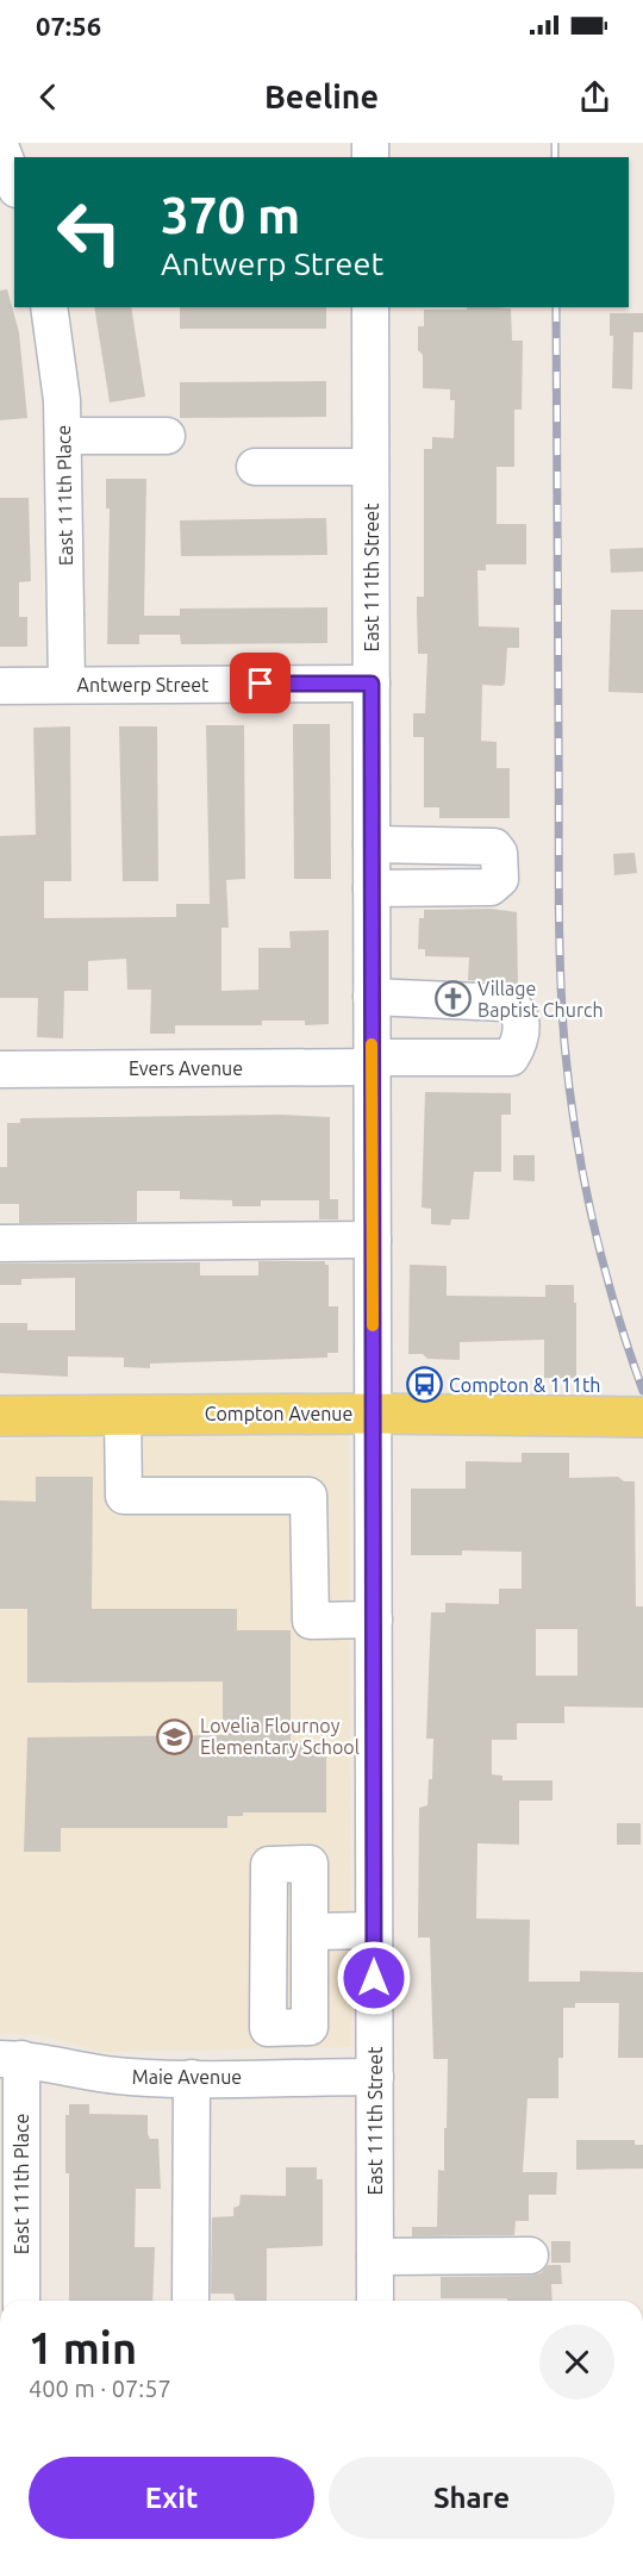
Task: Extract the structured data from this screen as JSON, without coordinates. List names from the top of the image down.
{
  "streets": {
    "main road": ["Compton Avenue"],
    "street": [
      "East 111th Place",
      "East 111th Street",
      "Antwerp Street",
      "Evers Avenue",
      "Maie Avenue"
    ]
  },
  "crossings": [
    ["East 111th Place", "Antwerp Street"],
    ["East 111th Place", "Maie Avenue"],
    ["East 111th Street", "Antwerp Street"],
    ["East 111th Street", "Evers Avenue"],
    ["East 111th Street", "Compton Avenue"],
    ["East 111th Street", "Maie Avenue"]
  ],
  "places": {
    "church": ["Village Baptist Church"],
    "bus stop": ["Compton & 111th"],
    "school or university": ["Lovelia Flournoy Elementary School"]
  },
  "page": {
    "status": "07:56",
    "header": "Beeline",
    "turn": ["370 m", "Antwerp Street"],
    "heading": ["1 min", "400 m · 07:57"],
    "buttons": ["Exit", "Share"]
  }
}
